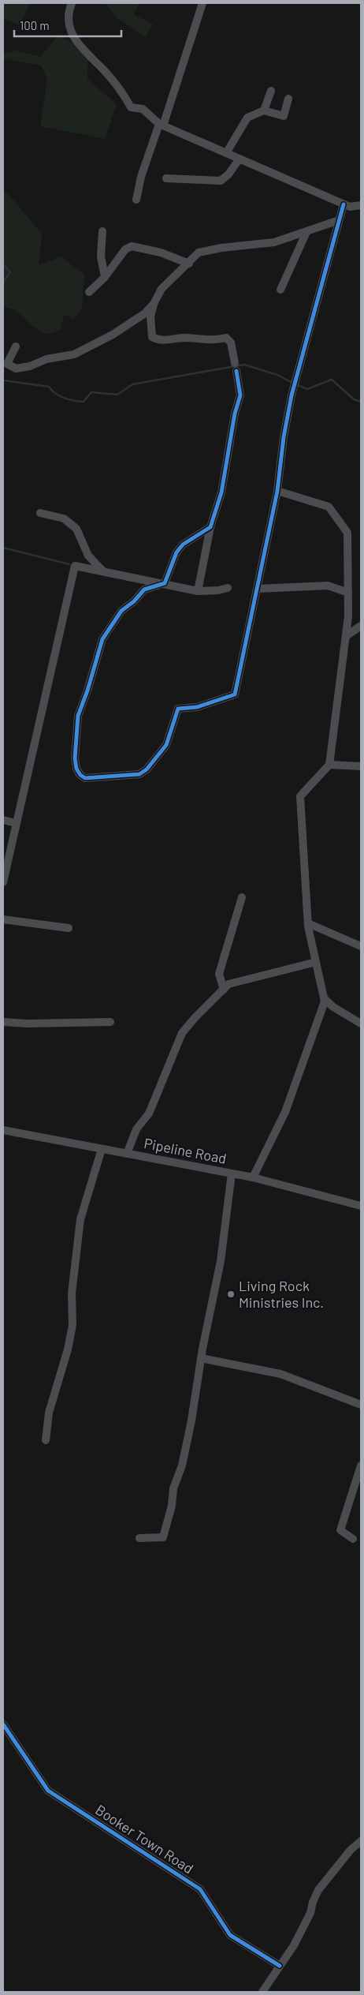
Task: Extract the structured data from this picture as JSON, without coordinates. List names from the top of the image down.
{
  "streets": {
    "street": ["Pipeline Road", "Booker Town Road"]
  },
  "places": ["Living Rock Ministries Inc."],
  "scale_bar": "100 m"
}
